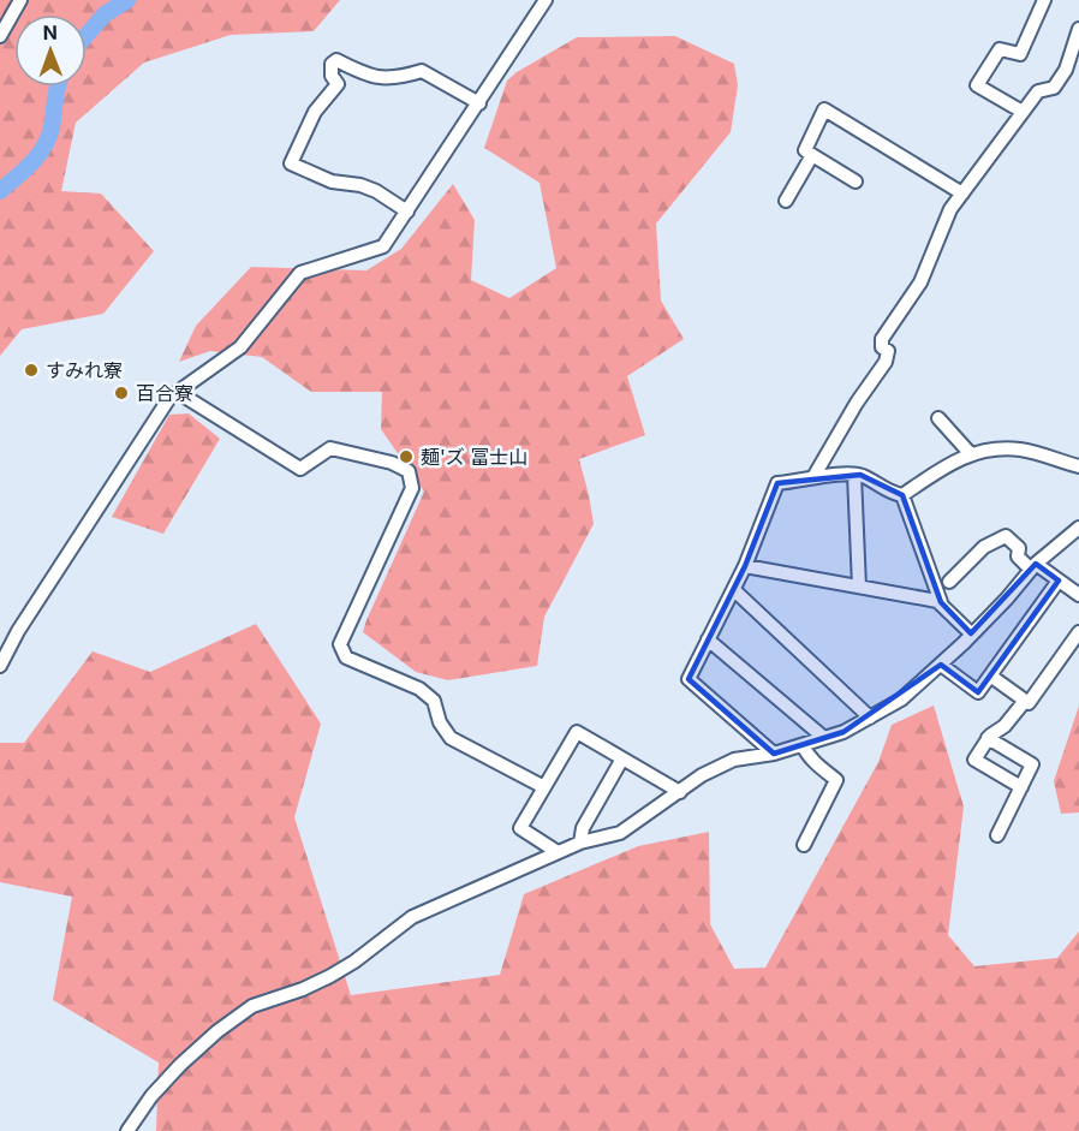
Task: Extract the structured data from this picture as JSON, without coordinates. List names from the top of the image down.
{
  "places": ["すみれ寮", "百合寮", "麺'ズ 冨士山"],
  "north": "top"
}
